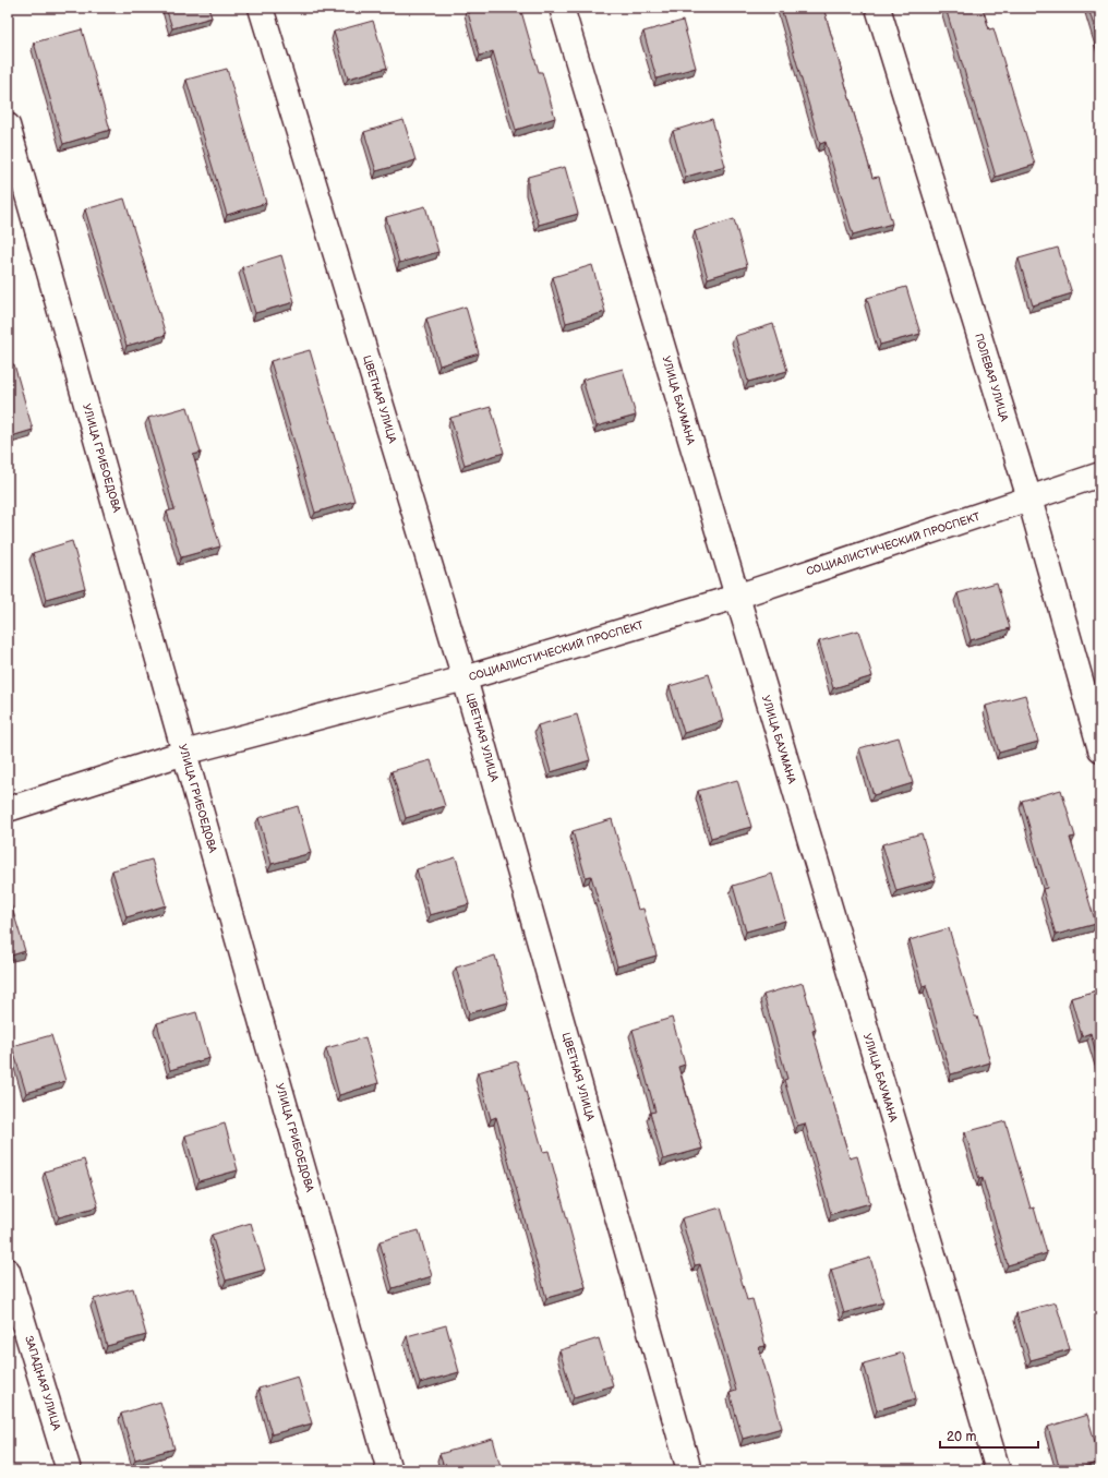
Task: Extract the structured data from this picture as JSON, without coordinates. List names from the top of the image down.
{
  "streets": {
    "street": [
      "ПОЛЕВАЯ УЛИЦА",
      "ЦВЕТНАЯ УЛИЦА",
      "УЛИЦА БАУМАНА",
      "УЛИЦА ГРИБОЕДОВА",
      "СОЦИАЛИСТИЧЕСКИЙ ПРОСПЕКТ",
      "ЗАПАДНАЯ УЛИЦА"
    ]
  },
  "crossings": [
    ["ПОЛЕВАЯ УЛИЦА", "СОЦИАЛИСТИЧЕСКИЙ ПРОСПЕКТ"],
    ["ЦВЕТНАЯ УЛИЦА", "СОЦИАЛИСТИЧЕСКИЙ ПРОСПЕКТ"],
    ["УЛИЦА БАУМАНА", "СОЦИАЛИСТИЧЕСКИЙ ПРОСПЕКТ"],
    ["УЛИЦА ГРИБОЕДОВА", "СОЦИАЛИСТИЧЕСКИЙ ПРОСПЕКТ"]
  ],
  "scale_bar": "20 m"
}
